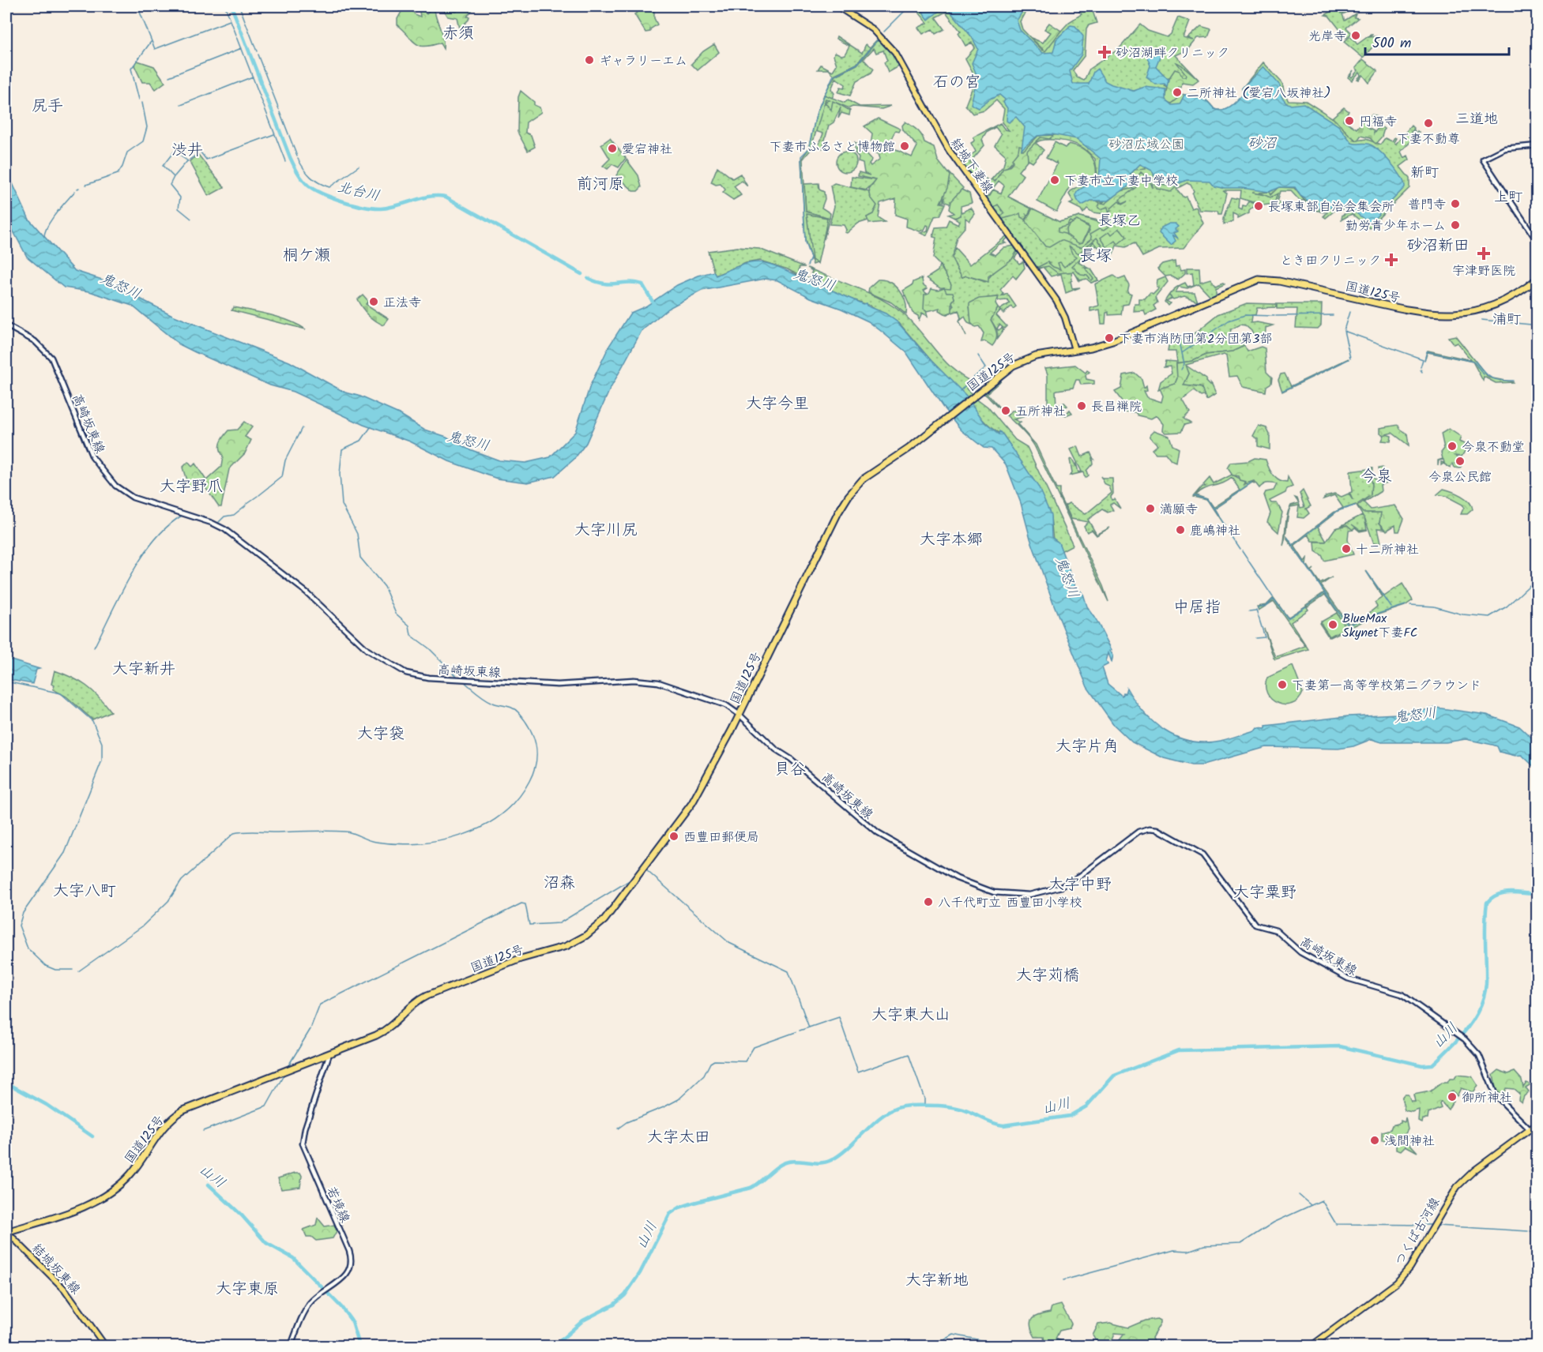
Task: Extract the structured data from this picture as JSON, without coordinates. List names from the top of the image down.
{
  "streets": {
    "highway": ["国道125号"],
    "main road": [
      "結城下妻線",
      "高崎坂東線",
      "若境線",
      "つくば古河線",
      "結城坂東線"
    ]
  },
  "crossings": [
    ["結城下妻線", "国道125号"],
    ["国道125号", "高崎坂東線"],
    ["国道125号", "若境線"],
    ["国道125号", "結城坂東線"],
    ["高崎坂東線", "つくば古河線"]
  ],
  "districts": [
    "赤須",
    "石の宮",
    "尻手",
    "三道地",
    "渋井",
    "新町",
    "前河原",
    "上町",
    "長塚乙",
    "砂沼新田",
    "桐ケ瀬",
    "長塚",
    "浦町",
    "大字今里",
    "今泉",
    "大字野爪",
    "大字川尻",
    "大字本郷",
    "中居指",
    "大字新井",
    "大字袋",
    "大字片角",
    "貝谷",
    "沼森",
    "大字中野",
    "大字八町",
    "大字粟野",
    "大字苅橋",
    "大字東大山",
    "大字太田",
    "大字新地",
    "大字東原"
  ],
  "water": [
    "砂沼",
    "北台川",
    "鬼怒川",
    "山川"
  ],
  "parks": ["砂沼広域公園"],
  "places": {
    "other": [
      "光岸寺",
      "ギャラリーエム",
      "二所神社 (愛宕八坂神社)",
      "円福寺",
      "下妻不動尊",
      "下妻市ふるさと博物館",
      "愛宕神社",
      "下妻市立下妻中学校",
      "普門寺",
      "長塚東部自治会集会所",
      "勤労青少年ホーム",
      "正法寺",
      "下妻市消防団第2分団第3部",
      "長昌禅院",
      "五所神社",
      "今泉不動堂",
      "今泉公民館",
      "満願寺",
      "鹿嶋神社",
      "十二所神社",
      "BlueMax Skynet下妻FC",
      "下妻第一高等学校第二グラウンド",
      "西豊田郵便局",
      "八千代町立 西豊田小学校",
      "御所神社",
      "浅間神社"
    ],
    "health": ["砂沼湖畔クリニック", "宇津野医院", "とき田クリニック"]
  },
  "scale_bar": "500 m"
}
